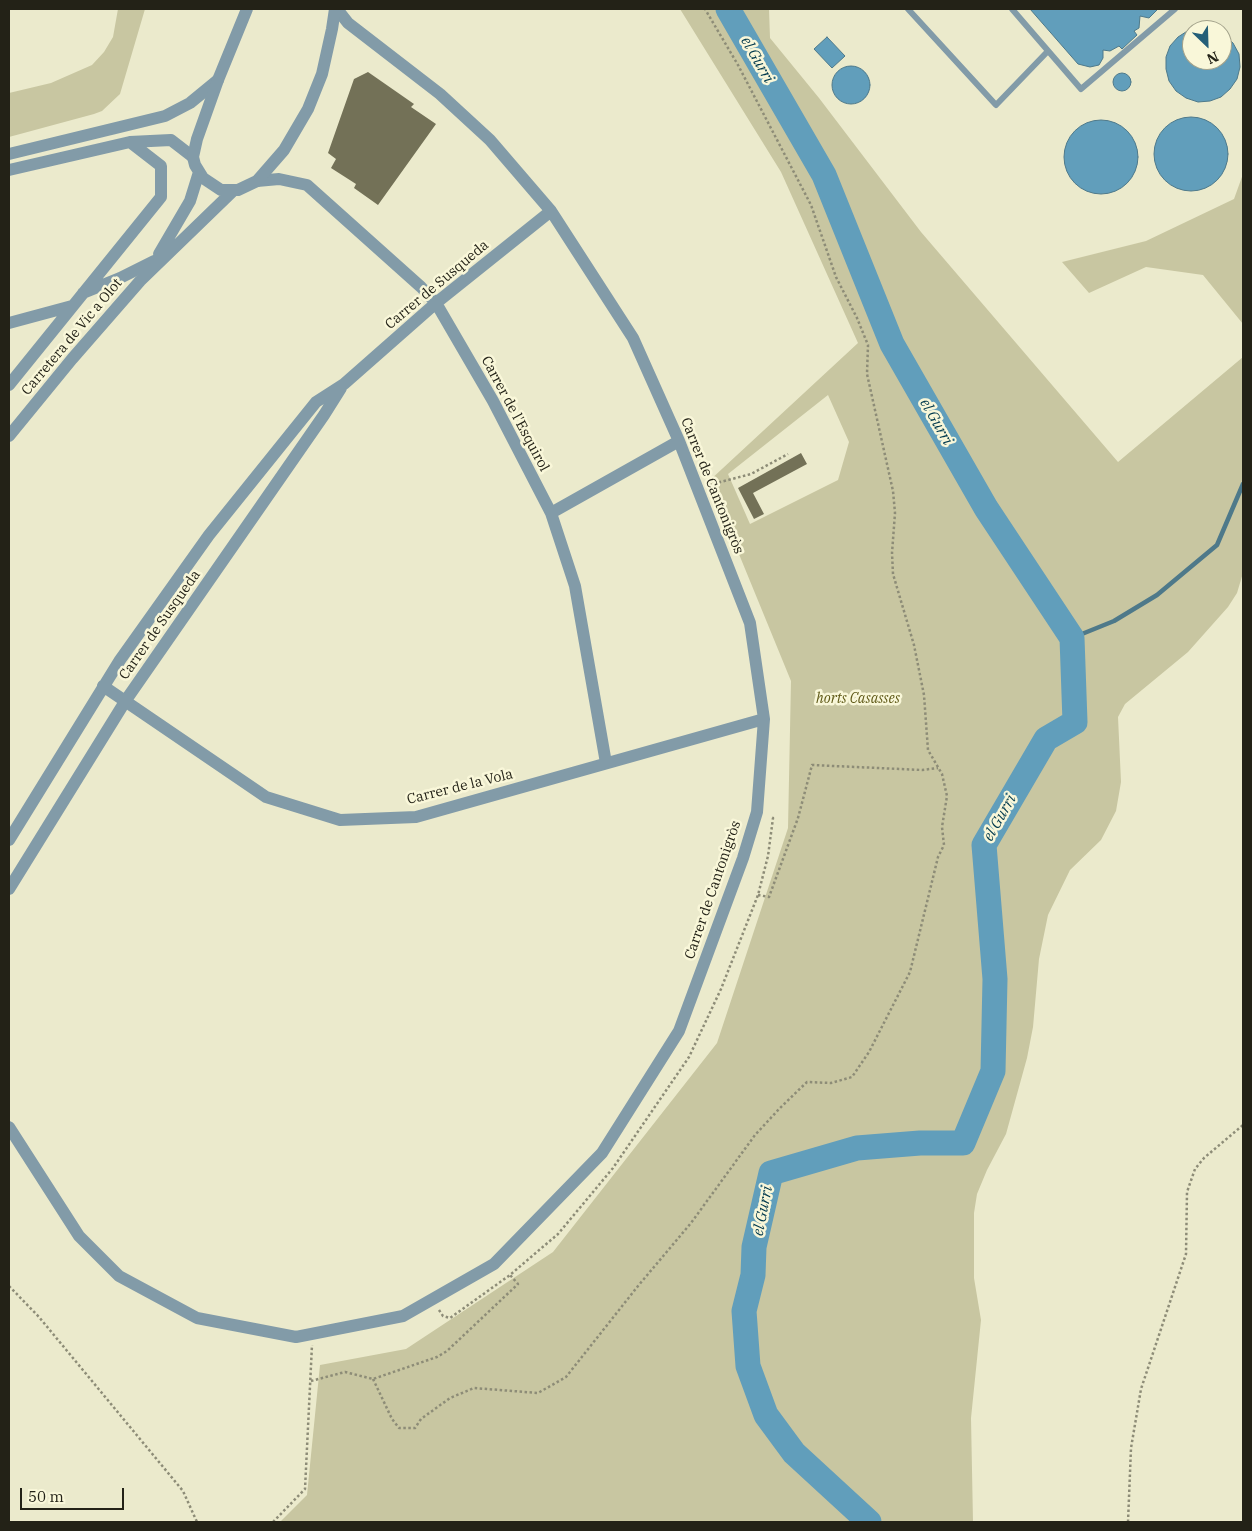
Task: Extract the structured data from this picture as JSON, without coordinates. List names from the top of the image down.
{
  "streets": {
    "street": [
      "Carrer de Susqueda",
      "Carretera de Vic a Olot",
      "Carrer de l'Esquirol",
      "Carrer de Cantonigròs",
      "Carrer de la Vola"
    ]
  },
  "crossings": [
    ["Carrer de Susqueda", "Carrer de l'Esquirol"],
    ["Carrer de Susqueda", "Carrer de Cantonigròs"],
    ["Carrer de Susqueda", "Carrer de la Vola"],
    ["Carrer de l'Esquirol", "Carrer de la Vola"],
    ["Carrer de Cantonigròs", "Carrer de la Vola"]
  ],
  "water": ["el Gurri"],
  "parks": ["horts Casasses"],
  "scale_bar": "50 m",
  "north": "bottom right"
}
